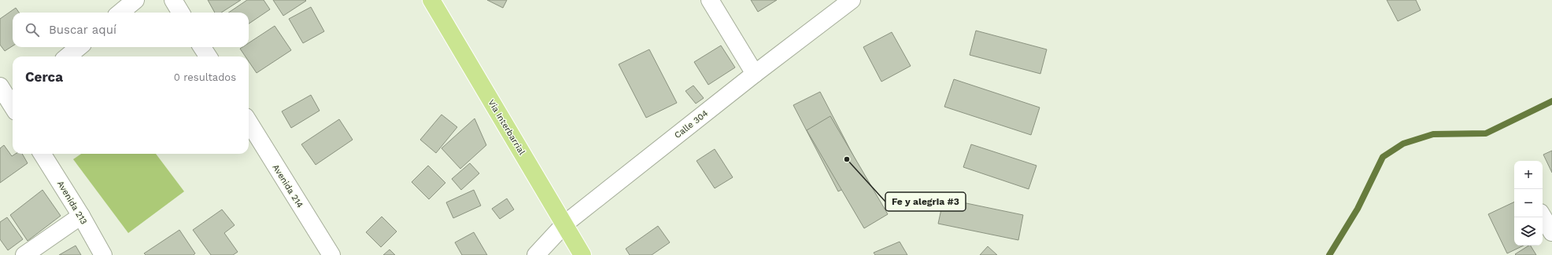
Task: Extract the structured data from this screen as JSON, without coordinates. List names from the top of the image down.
{
  "streets": {
    "main road": ["Vía Interbarrial"],
    "street": ["Calle 304", "Avenida 214", "Avenida 213"]
  },
  "crossings": [
    ["Calle 304", "Vía Interbarrial"]
  ],
  "places": ["Fe y alegria #3"],
  "page": {
    "search": "Buscar aquí",
    "heading": ["Cerca", "0 resultados"],
    "map_buttons": ["+", "−"]
  }
}
